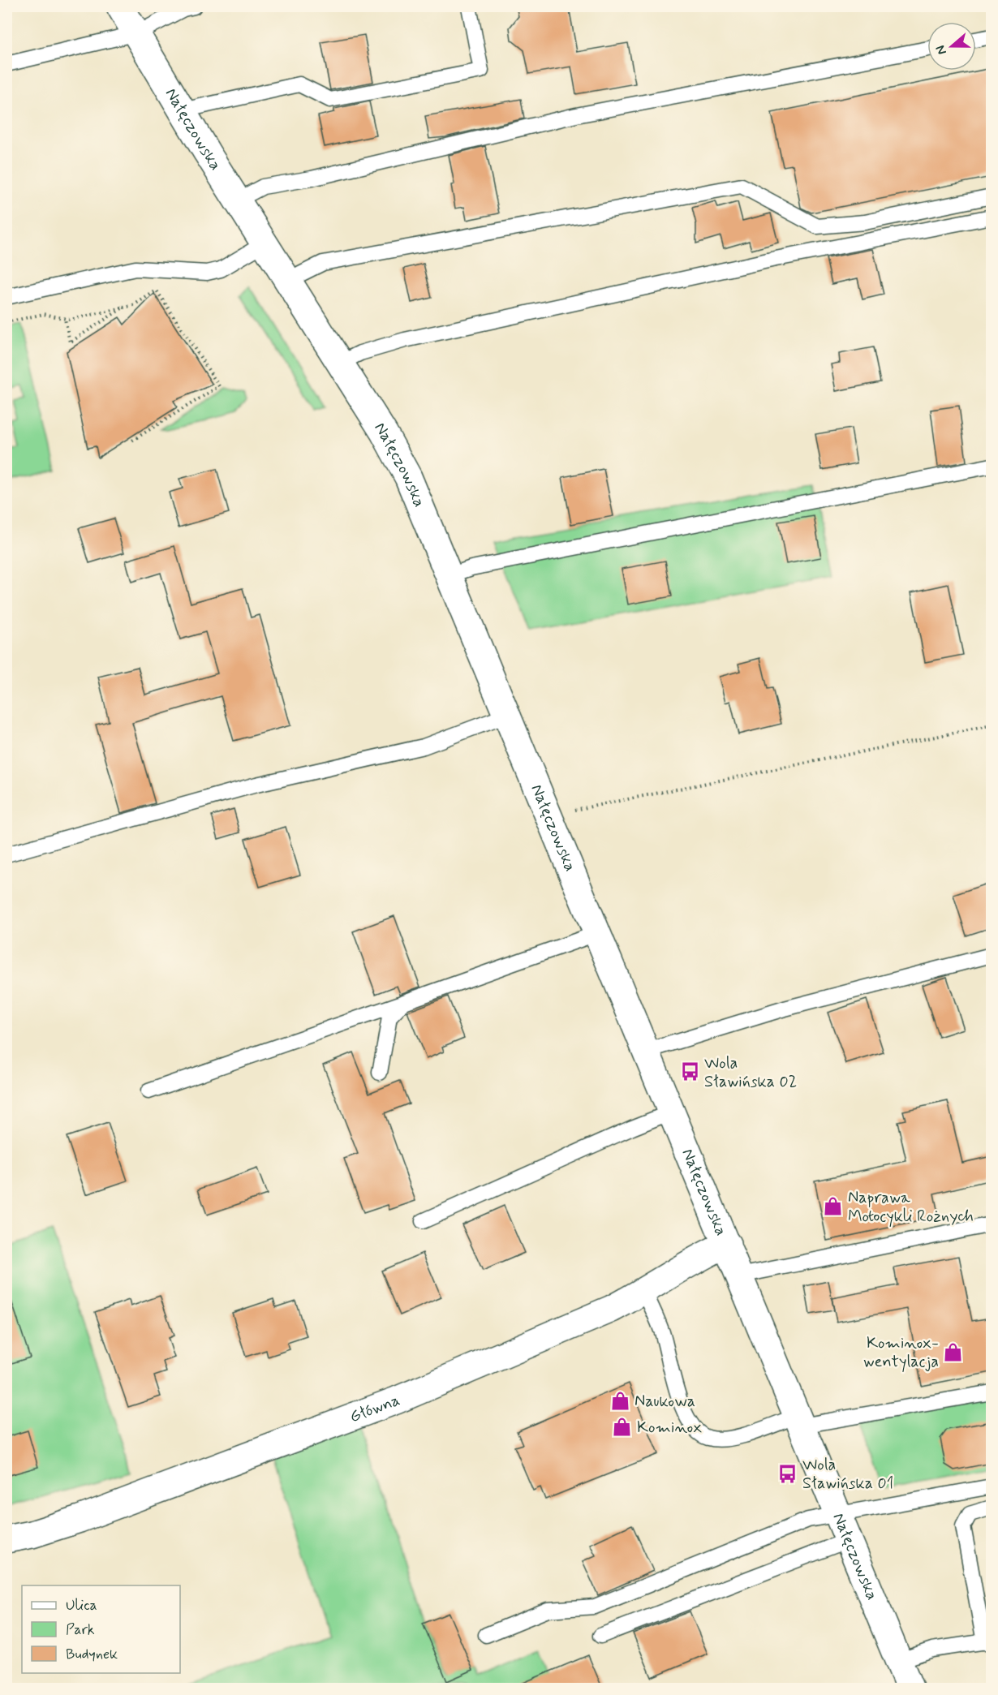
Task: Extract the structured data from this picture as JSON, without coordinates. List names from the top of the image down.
{
  "streets": {
    "main road": ["Nałęczowska", "Główna"]
  },
  "crossings": [
    ["Nałęczowska", "Główna"]
  ],
  "places": {
    "bus stop": ["Wola Sławińska 02", "Wola Sławińska 01"],
    "shop": [
      "Naprawa Motocykli Rożnych",
      "Kominox- wentylacja",
      "Naukowa",
      "Kominox"
    ]
  },
  "legend": ["Ulica", "Park", "Budynek"],
  "north": "left"
}
